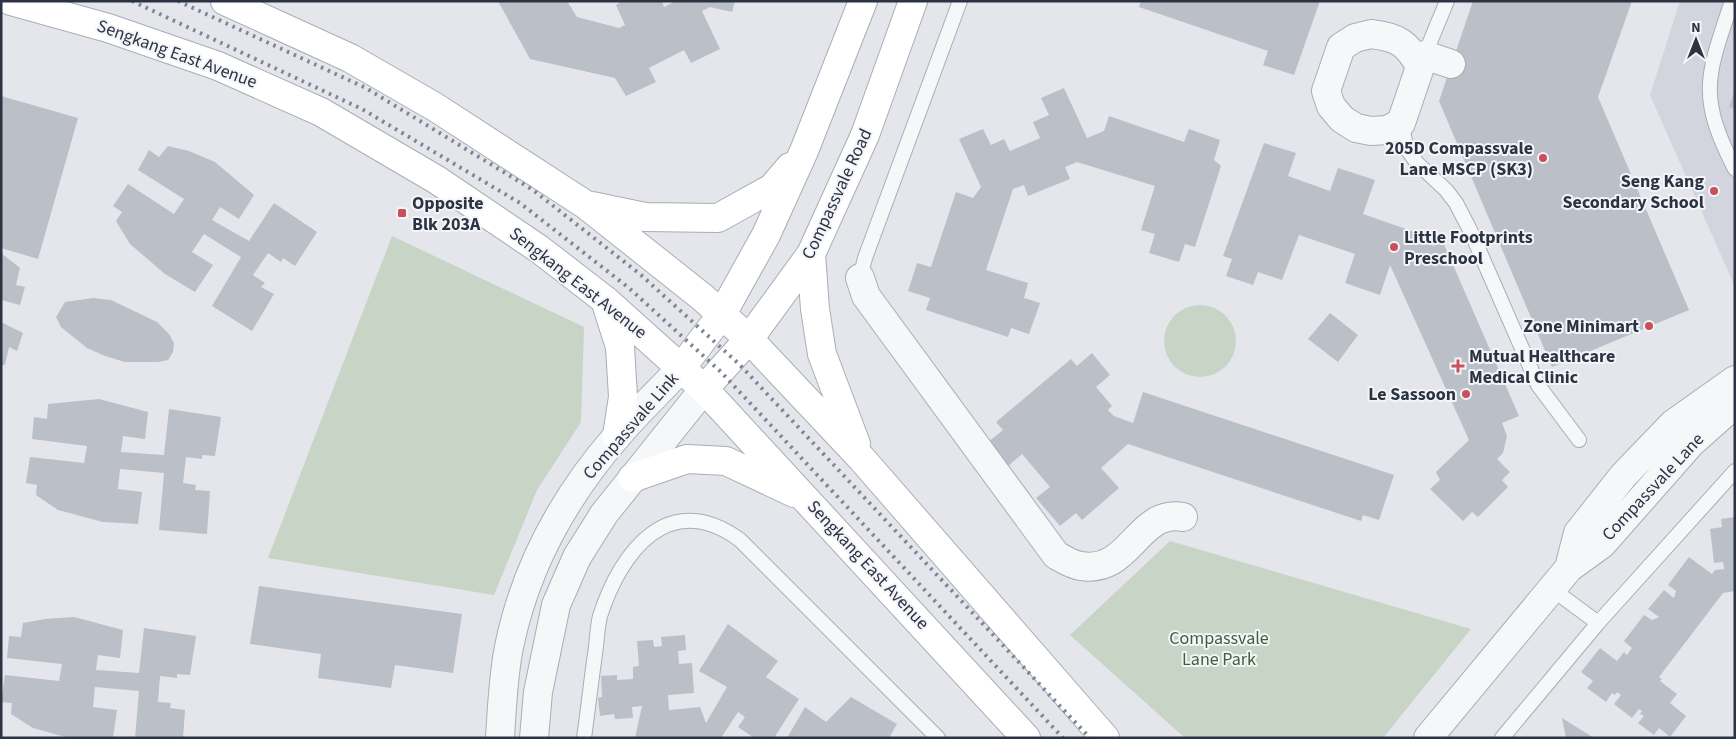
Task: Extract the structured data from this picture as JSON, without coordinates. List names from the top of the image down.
{
  "streets": {
    "main road": ["Sengkang East Avenue", "Compassvale Road"],
    "street": ["Compassvale Link", "Compassvale Lane"]
  },
  "crossings": [
    ["Sengkang East Avenue", "Compassvale Road"],
    ["Sengkang East Avenue", "Compassvale Link"],
    ["Compassvale Road", "Compassvale Link"]
  ],
  "parks": ["Compassvale Lane Park"],
  "places": {
    "other": [
      "205D Compassvale Lane MSCP (SK3)",
      "Seng Kang Secondary School",
      "Little Footprints Preschool",
      "Zone Minimart",
      "Le Sassoon"
    ],
    "transit": ["Opposite Blk 203A"],
    "health": ["Mutual Healthcare Medical Clinic"]
  },
  "north": "top"
}
